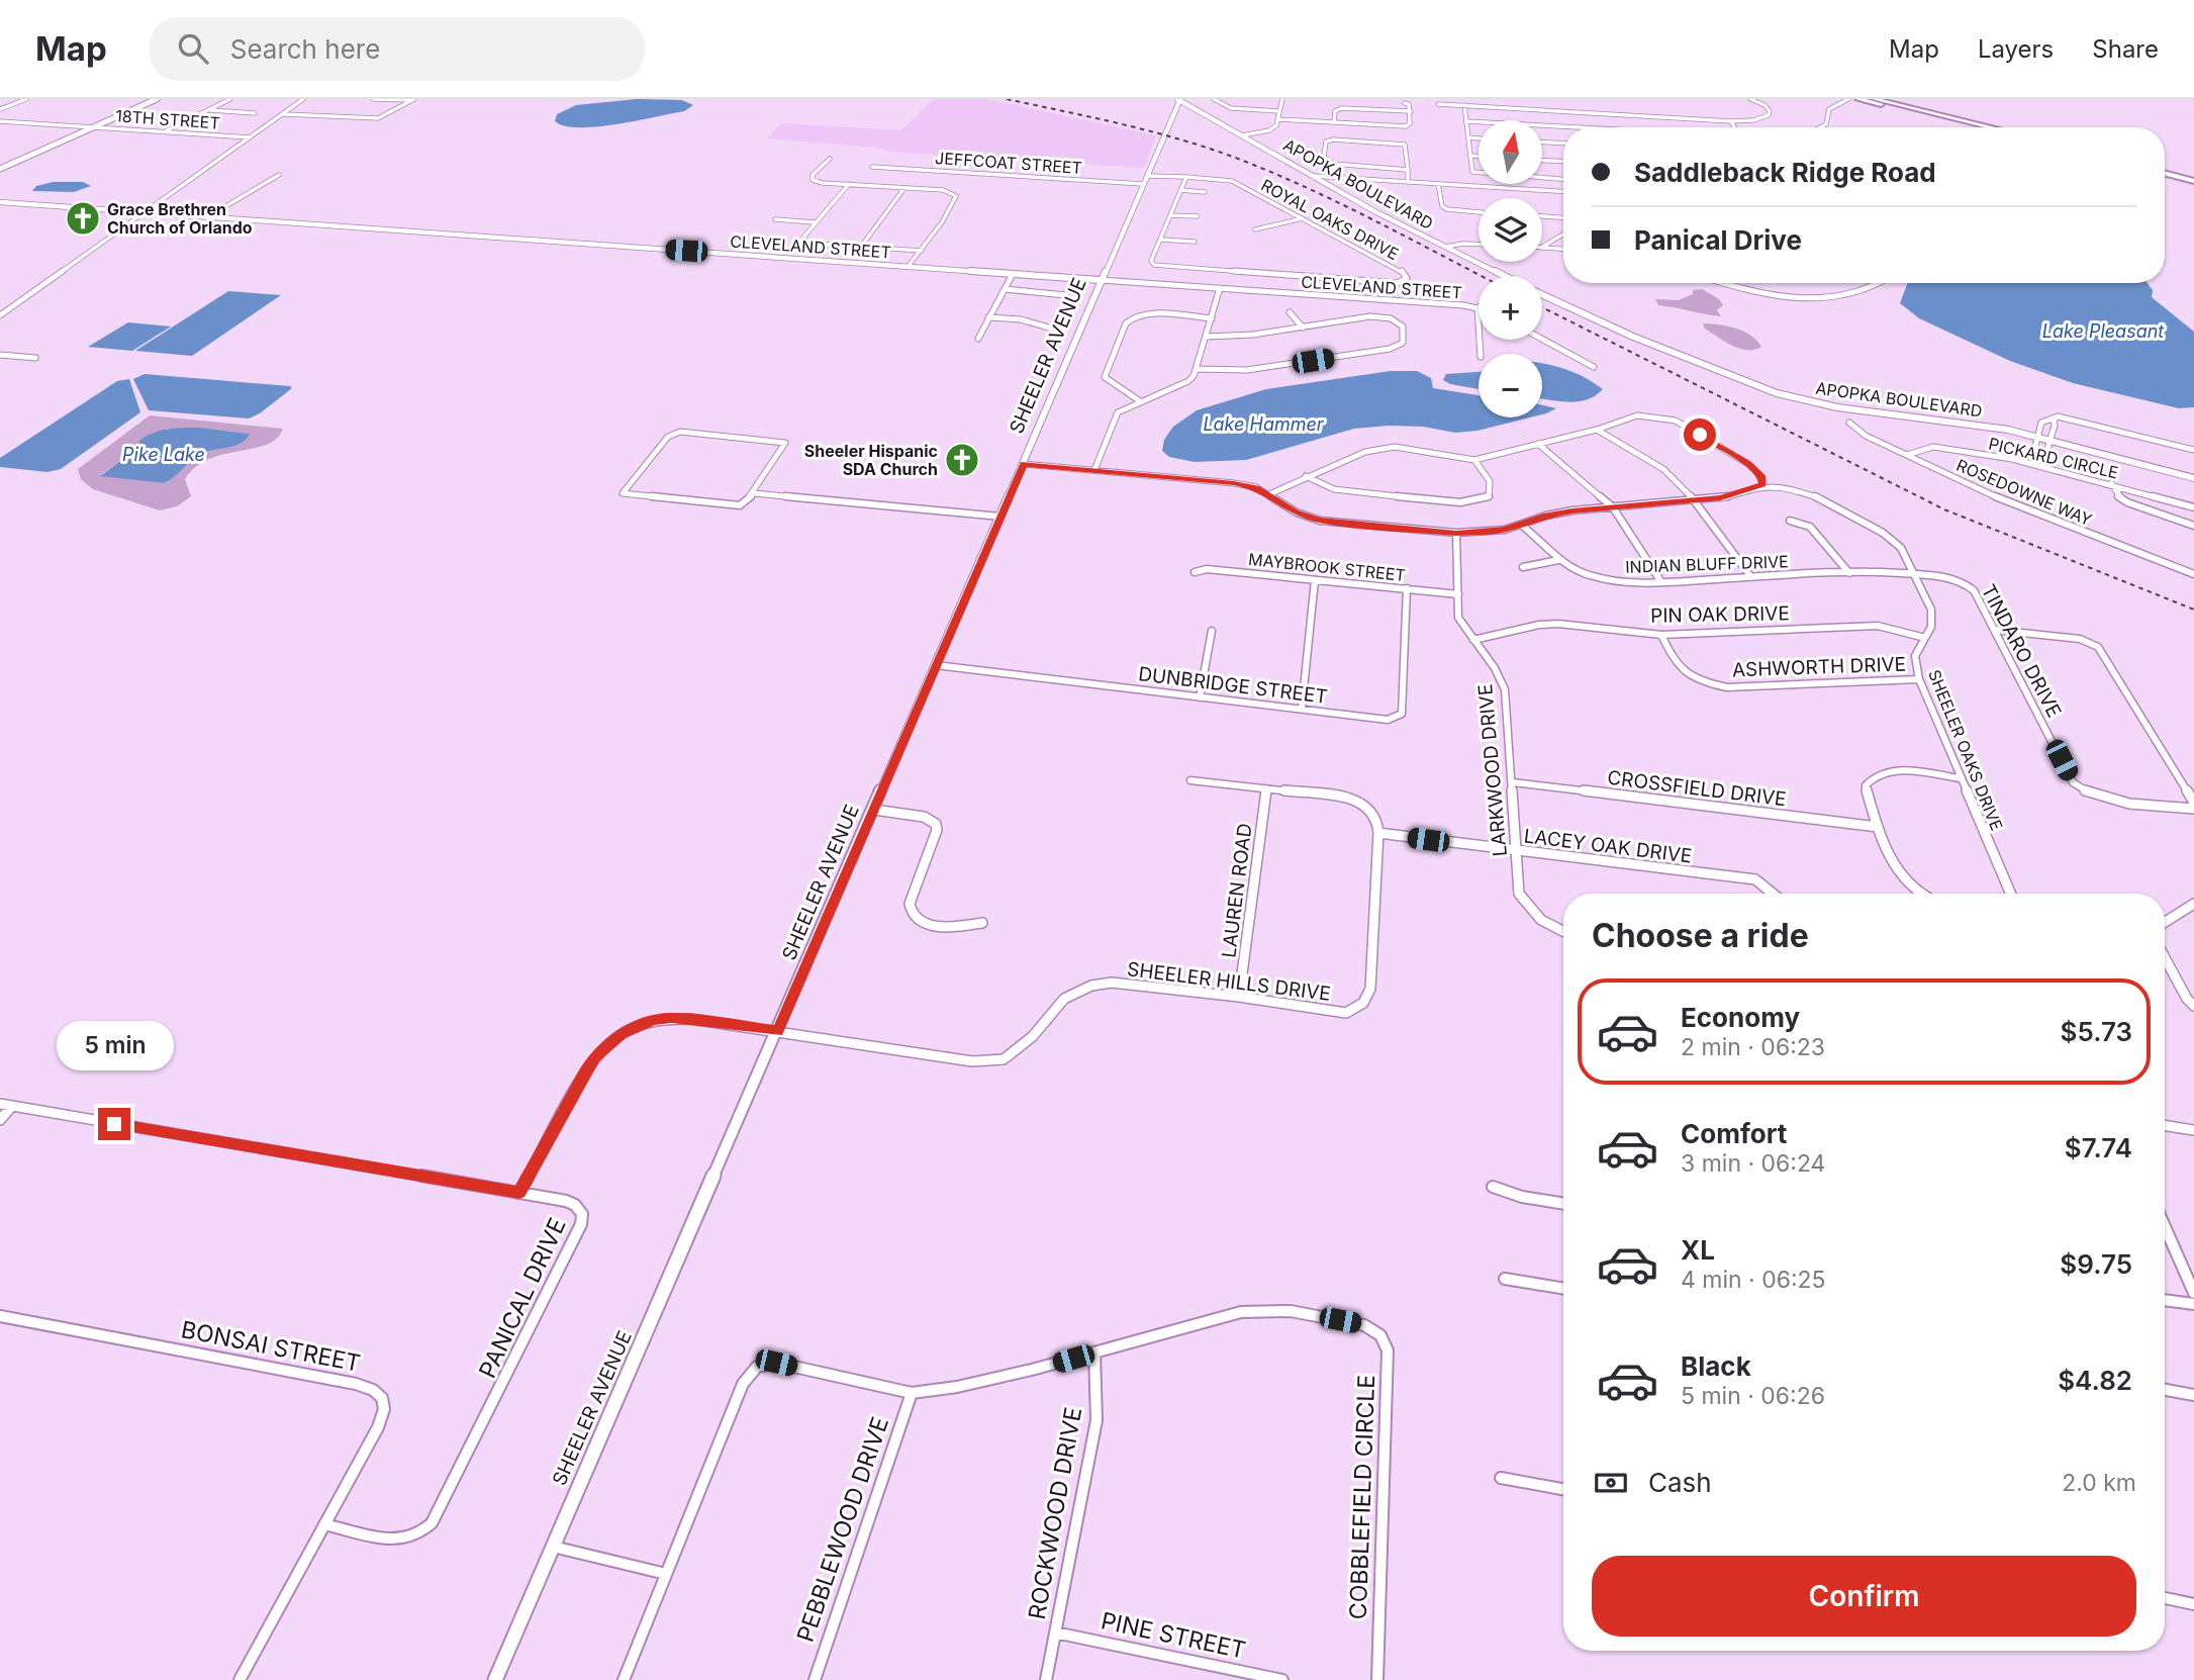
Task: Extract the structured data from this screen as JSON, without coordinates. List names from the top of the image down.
{
  "streets": {
    "street": [
      "18TH STREET",
      "JEFFCOAT STREET",
      "APOPKA BOULEVARD",
      "ROYAL OAKS DRIVE",
      "CLEVELAND STREET",
      "SHEELER AVENUE",
      "PICKARD CIRCLE",
      "ROSEDOWNE WAY",
      "INDIAN BLUFF DRIVE",
      "MAYBROOK STREET",
      "PIN OAK DRIVE",
      "TINDARO DRIVE",
      "ASHWORTH DRIVE",
      "DUNBRIDGE STREET",
      "SHEELER OAKS DRIVE",
      "LARKWOOD DRIVE",
      "CROSSFIELD DRIVE",
      "LACEY OAK DRIVE",
      "LAUREN ROAD",
      "SHEELER HILLS DRIVE",
      "PANICAL DRIVE",
      "BONSAI STREET",
      "COBBLEFIELD CIRCLE",
      "ROCKWOOD DRIVE",
      "PEBBLEWOOD DRIVE",
      "PINE STREET"
    ]
  },
  "crossings": [
    ["JEFFCOAT STREET", "SHEELER AVENUE"],
    ["APOPKA BOULEVARD", "SHEELER AVENUE"],
    ["ROYAL OAKS DRIVE", "SHEELER AVENUE"],
    ["CLEVELAND STREET", "SHEELER AVENUE"],
    ["SHEELER AVENUE", "DUNBRIDGE STREET"],
    ["SHEELER AVENUE", "SHEELER OAKS DRIVE"],
    ["SHEELER AVENUE", "SHEELER HILLS DRIVE"],
    ["PICKARD CIRCLE", "ROSEDOWNE WAY"],
    ["INDIAN BLUFF DRIVE", "TINDARO DRIVE"],
    ["INDIAN BLUFF DRIVE", "SHEELER OAKS DRIVE"],
    ["MAYBROOK STREET", "DUNBRIDGE STREET"],
    ["MAYBROOK STREET", "LARKWOOD DRIVE"],
    ["PIN OAK DRIVE", "ASHWORTH DRIVE"],
    ["PIN OAK DRIVE", "SHEELER OAKS DRIVE"],
    ["PIN OAK DRIVE", "LARKWOOD DRIVE"],
    ["TINDARO DRIVE", "SHEELER OAKS DRIVE"],
    ["ASHWORTH DRIVE", "SHEELER OAKS DRIVE"],
    ["SHEELER OAKS DRIVE", "LARKWOOD DRIVE"],
    ["LARKWOOD DRIVE", "CROSSFIELD DRIVE"],
    ["LARKWOOD DRIVE", "LACEY OAK DRIVE"],
    ["LACEY OAK DRIVE", "SHEELER HILLS DRIVE"],
    ["LAUREN ROAD", "SHEELER HILLS DRIVE"],
    ["SHEELER HILLS DRIVE", "PANICAL DRIVE"],
    ["PANICAL DRIVE", "BONSAI STREET"],
    ["COBBLEFIELD CIRCLE", "ROCKWOOD DRIVE"],
    ["COBBLEFIELD CIRCLE", "PEBBLEWOOD DRIVE"],
    ["ROCKWOOD DRIVE", "PINE STREET"]
  ],
  "water": ["Lake Pleasant", "Lake Hammer", "Pike Lake"],
  "places": {
    "church": ["Grace Brethren Church of Orlando", "Sheeler Hispanic SDA Church"]
  },
  "north": "top",
  "page": {
    "header": "Map",
    "search": "Search here",
    "nav": ["Map", "Layers", "Share"],
    "map_buttons": ["+", "−"],
    "banner": ["Saddleback Ridge Road", "Panical Drive"],
    "heading": "Choose a ride",
    "list": [
      {
        "name": "Economy",
        "note": "2 min · 06:23",
        "value": "$5.73"
      },
      {
        "name": "Comfort",
        "note": "3 min · 06:24",
        "value": "$7.74"
      },
      {
        "name": "XL",
        "note": "4 min · 06:25",
        "value": "$9.75"
      },
      {
        "name": "Black",
        "note": "5 min · 06:26",
        "value": "$4.82"
      }
    ],
    "bubble": "5 min",
    "pay": ["Cash", "2.0 km"],
    "buttons": "Confirm"
  }
}
